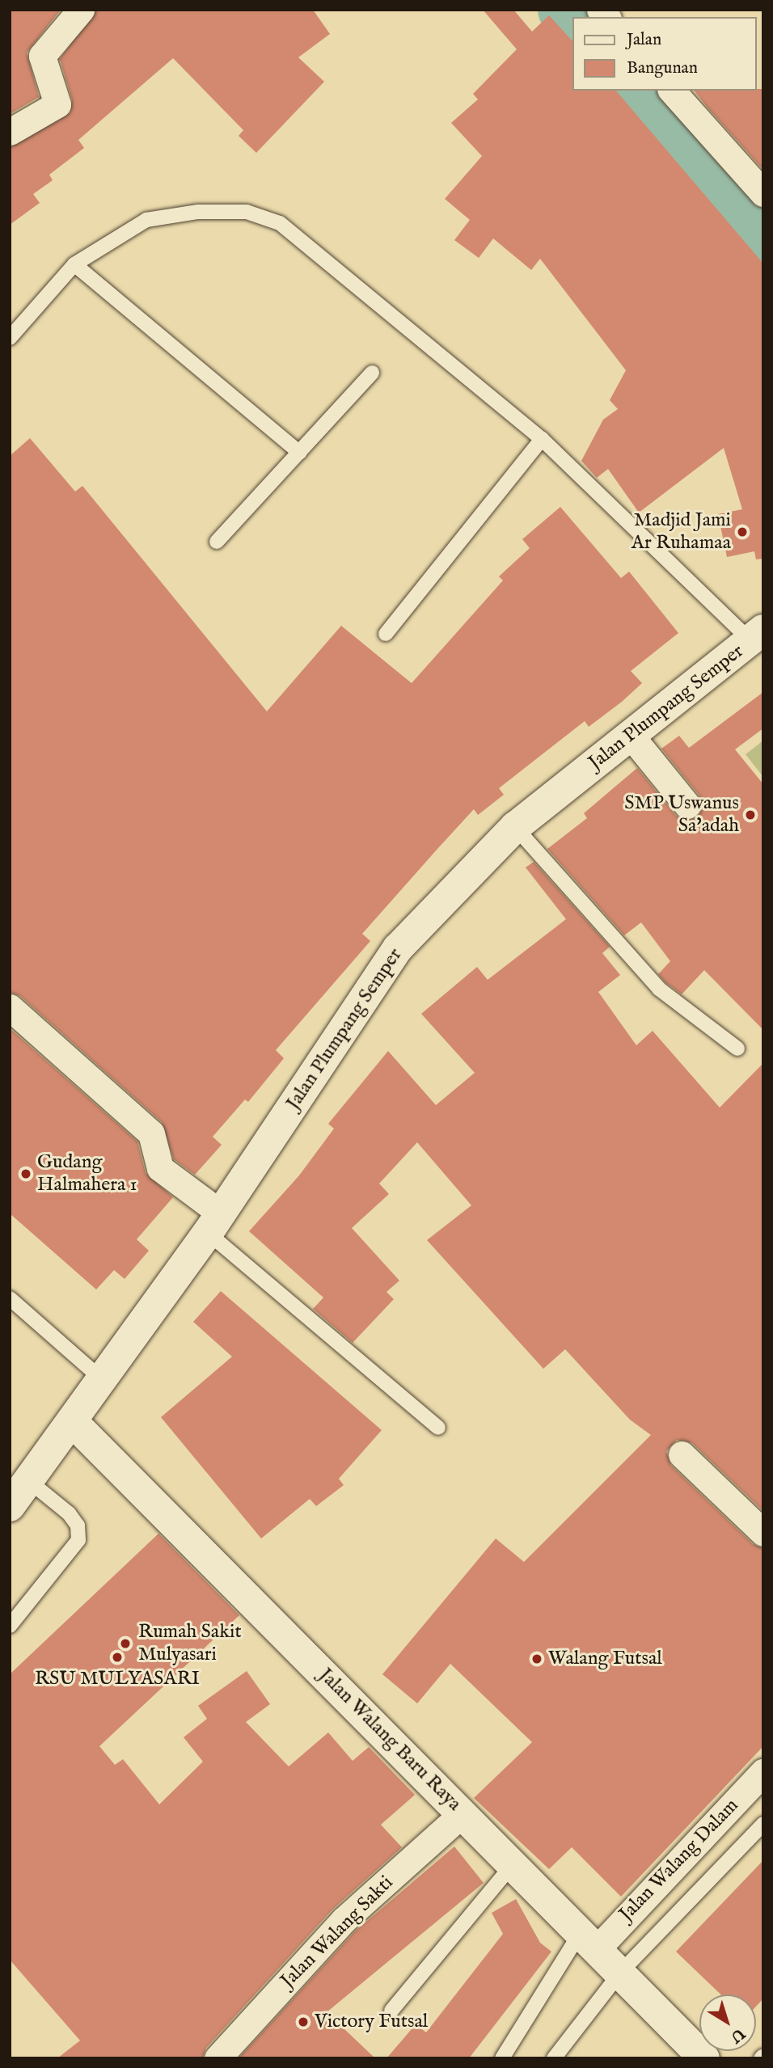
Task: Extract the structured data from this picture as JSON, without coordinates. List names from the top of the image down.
{
  "streets": {
    "main road": ["Jalan Plumpang Semper", "Jalan Walang Baru Raya"],
    "street": ["Jalan Walang Dalam", "Jalan Walang Sakti"]
  },
  "crossings": [
    ["Jalan Plumpang Semper", "Jalan Walang Baru Raya"],
    ["Jalan Walang Baru Raya", "Jalan Walang Dalam"],
    ["Jalan Walang Baru Raya", "Jalan Walang Sakti"]
  ],
  "places": [
    "Madjid Jami Ar Ruhamaa",
    "SMP Uswanus Sa'adah",
    "Gudang Halmahera 1",
    "Rumah Sakit Mulyasari",
    "RSU MULYASARI",
    "Walang Futsal",
    "Victory Futsal"
  ],
  "legend": ["Jalan", "Bangunan"],
  "north": "bottom right"
}
